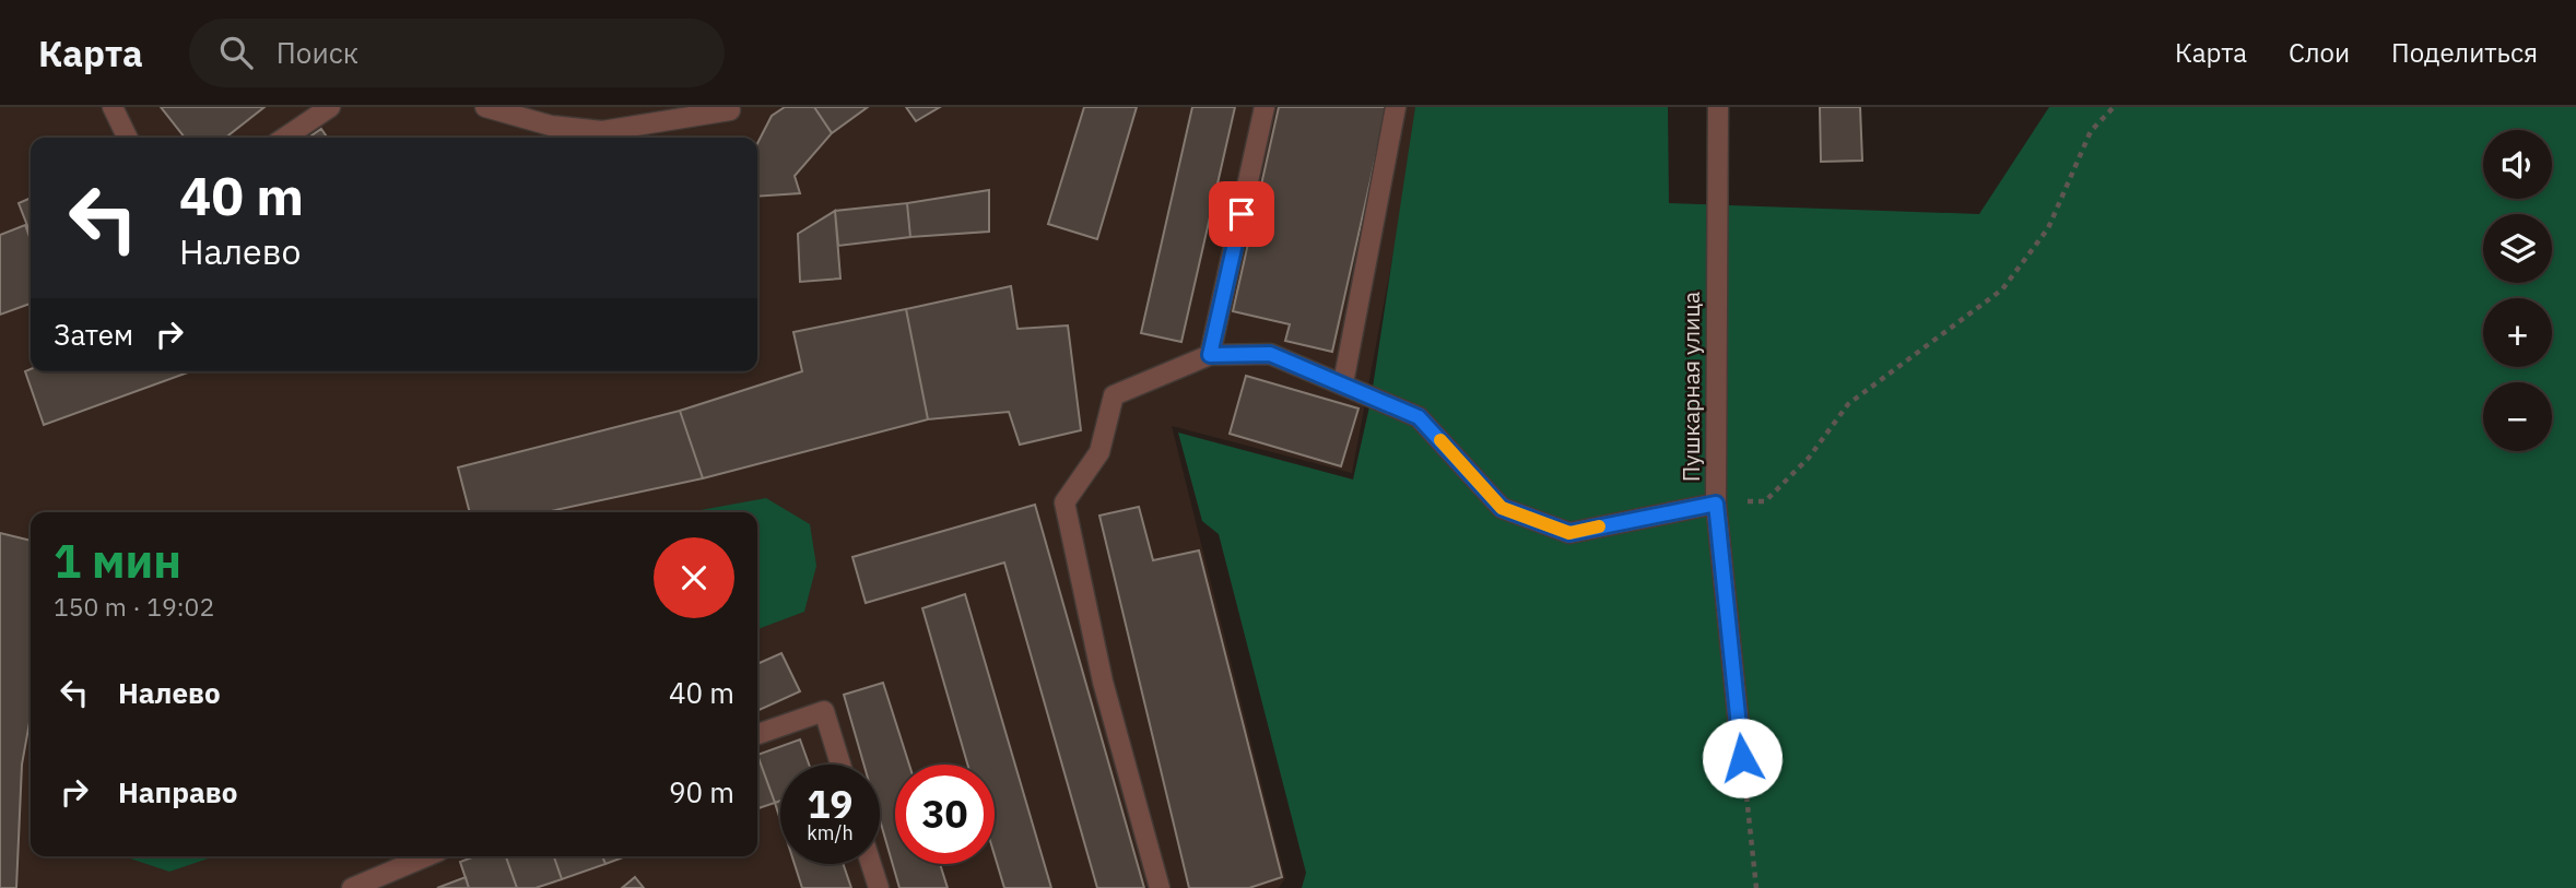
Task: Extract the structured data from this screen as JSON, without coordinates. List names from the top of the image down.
{
  "streets": {
    "street": ["Пушкарная улица"]
  },
  "page": {
    "header": "Карта",
    "search": "Поиск",
    "nav": ["Карта", "Слои", "Поделиться"],
    "map_buttons": ["+", "−"],
    "turn": ["40 m", "Налево"],
    "then": "Затем",
    "heading": ["1 мин", "150 m · 19:02"],
    "list": [
      {
        "name": "Налево",
        "value": "40 m"
      },
      {
        "name": "Направо",
        "value": "90 m"
      }
    ],
    "speed": "19 km/h",
    "limit": "30"
  }
}
